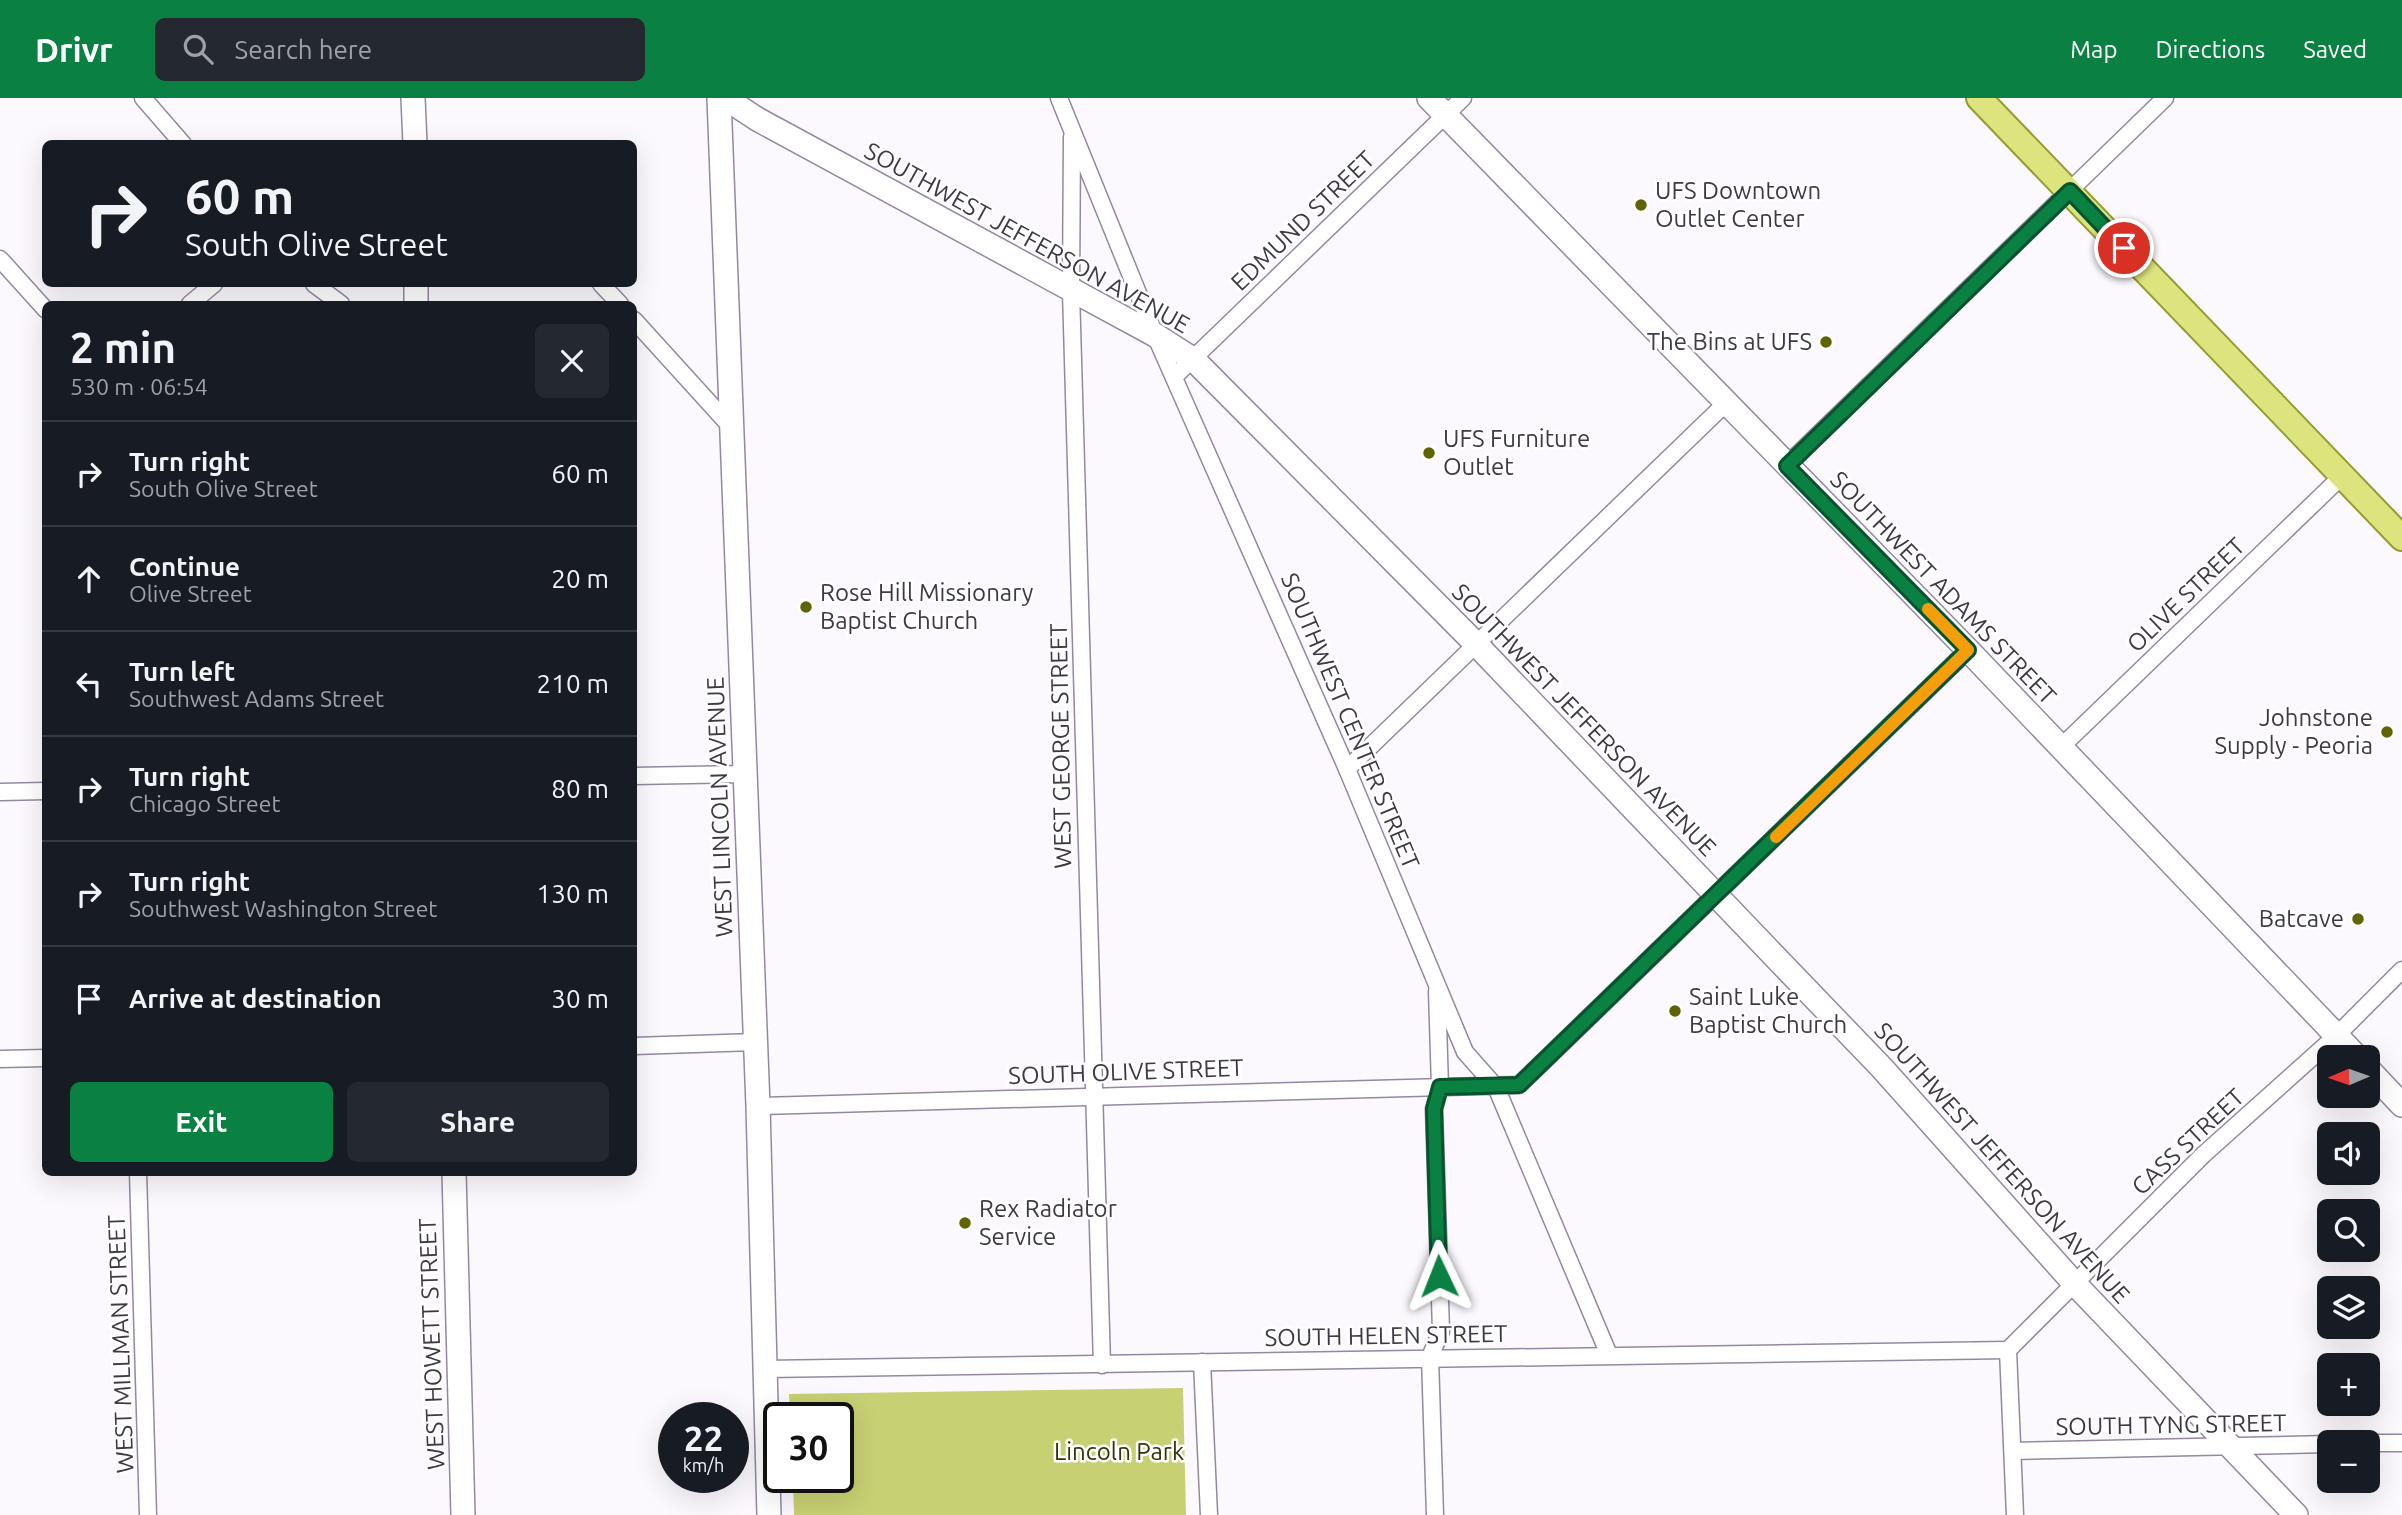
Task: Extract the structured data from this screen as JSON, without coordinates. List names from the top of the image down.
{
  "streets": {
    "main road": [
      "SOUTHWEST JEFFERSON AVENUE",
      "SOUTHWEST ADAMS STREET",
      "WEST LINCOLN AVENUE",
      "WEST HOWETT STREET"
    ],
    "street": [
      "EDMUND STREET",
      "OLIVE STREET",
      "SOUTHWEST CENTER STREET",
      "WEST GEORGE STREET",
      "SOUTH OLIVE STREET",
      "CASS STREET",
      "SOUTH HELEN STREET",
      "WEST MILLMAN STREET",
      "SOUTH TYNG STREET"
    ]
  },
  "crossings": [
    ["EDMUND STREET", "SOUTHWEST JEFFERSON AVENUE"],
    ["EDMUND STREET", "SOUTHWEST ADAMS STREET"],
    ["EDMUND STREET", "SOUTHWEST CENTER STREET"],
    ["SOUTHWEST JEFFERSON AVENUE", "SOUTHWEST CENTER STREET"],
    ["SOUTHWEST JEFFERSON AVENUE", "WEST GEORGE STREET"],
    ["SOUTHWEST JEFFERSON AVENUE", "CASS STREET"],
    ["SOUTHWEST JEFFERSON AVENUE", "SOUTH TYNG STREET"],
    ["SOUTHWEST ADAMS STREET", "OLIVE STREET"],
    ["SOUTHWEST ADAMS STREET", "CASS STREET"],
    ["SOUTHWEST CENTER STREET", "WEST GEORGE STREET"],
    ["SOUTHWEST CENTER STREET", "SOUTH OLIVE STREET"],
    ["SOUTHWEST CENTER STREET", "SOUTH HELEN STREET"],
    ["WEST GEORGE STREET", "SOUTH OLIVE STREET"],
    ["WEST GEORGE STREET", "SOUTH HELEN STREET"],
    ["WEST LINCOLN AVENUE", "SOUTH OLIVE STREET"],
    ["WEST LINCOLN AVENUE", "SOUTH HELEN STREET"],
    ["CASS STREET", "SOUTH HELEN STREET"]
  ],
  "parks": ["Lincoln Park"],
  "places": [
    "UFS Downtown Outlet Center",
    "The Bins at UFS",
    "UFS Furniture Outlet",
    "Rose Hill Missionary Baptist Church",
    "Johnstone Supply - Peoria",
    "Batcave",
    "Saint Luke Baptist Church",
    "Rex Radiator Service"
  ],
  "north": "left",
  "page": {
    "header": "Drivr",
    "search": "Search here",
    "nav": ["Map", "Directions", "Saved"],
    "turn": ["60 m", "South Olive Street"],
    "heading": ["2 min", "530 m · 06:54"],
    "list": [
      {
        "name": "Turn right",
        "note": "South Olive Street",
        "value": "60 m"
      },
      {
        "name": "Continue",
        "note": "Olive Street",
        "value": "20 m"
      },
      {
        "name": "Turn left",
        "note": "Southwest Adams Street",
        "value": "210 m"
      },
      {
        "name": "Turn right",
        "note": "Chicago Street",
        "value": "80 m"
      },
      {
        "name": "Turn right",
        "note": "Southwest Washington Street",
        "value": "130 m"
      },
      {
        "name": "Arrive at destination",
        "value": "30 m"
      }
    ],
    "map_buttons": ["+", "−"],
    "buttons": ["Exit", "Share"],
    "speed": "22 km/h",
    "limit": "30"
  }
}
